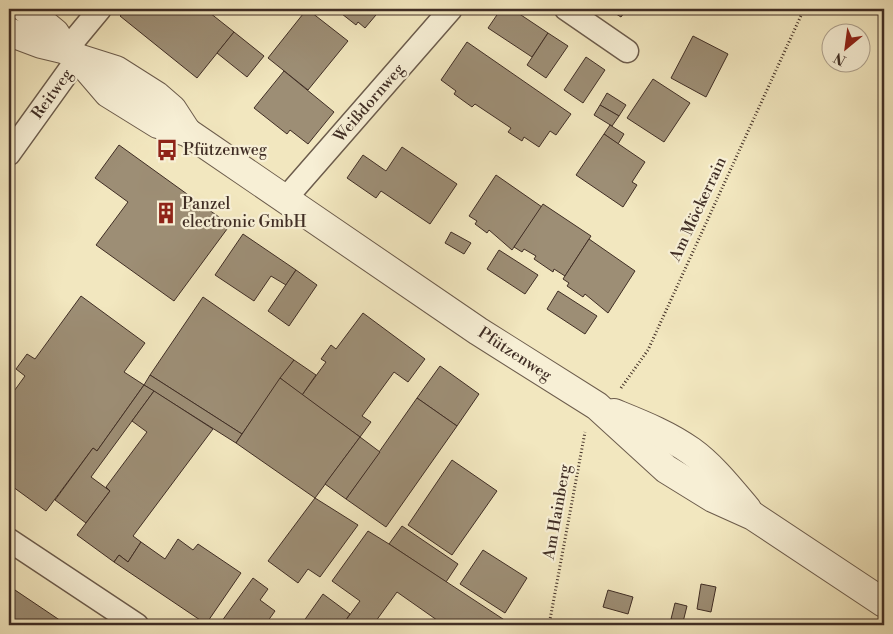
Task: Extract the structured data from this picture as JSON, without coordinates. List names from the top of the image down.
{
  "streets": {
    "street": ["Reitweg", "Weißdornweg", "Pfützenweg"],
    "path": ["Am Möckerrain", "Am Hainberg"]
  },
  "crossings": [
    ["Reitweg", "Pfützenweg"],
    ["Weißdornweg", "Pfützenweg"],
    ["Am Möckerrain", "Pfützenweg"],
    ["Am Möckerrain", "Am Hainberg"],
    ["Pfützenweg", "Am Hainberg"]
  ],
  "places": {
    "bus stop": ["Pfützenweg"],
    "building": ["Panzel electronic GmbH"]
  },
  "north": "bottom left"
}
